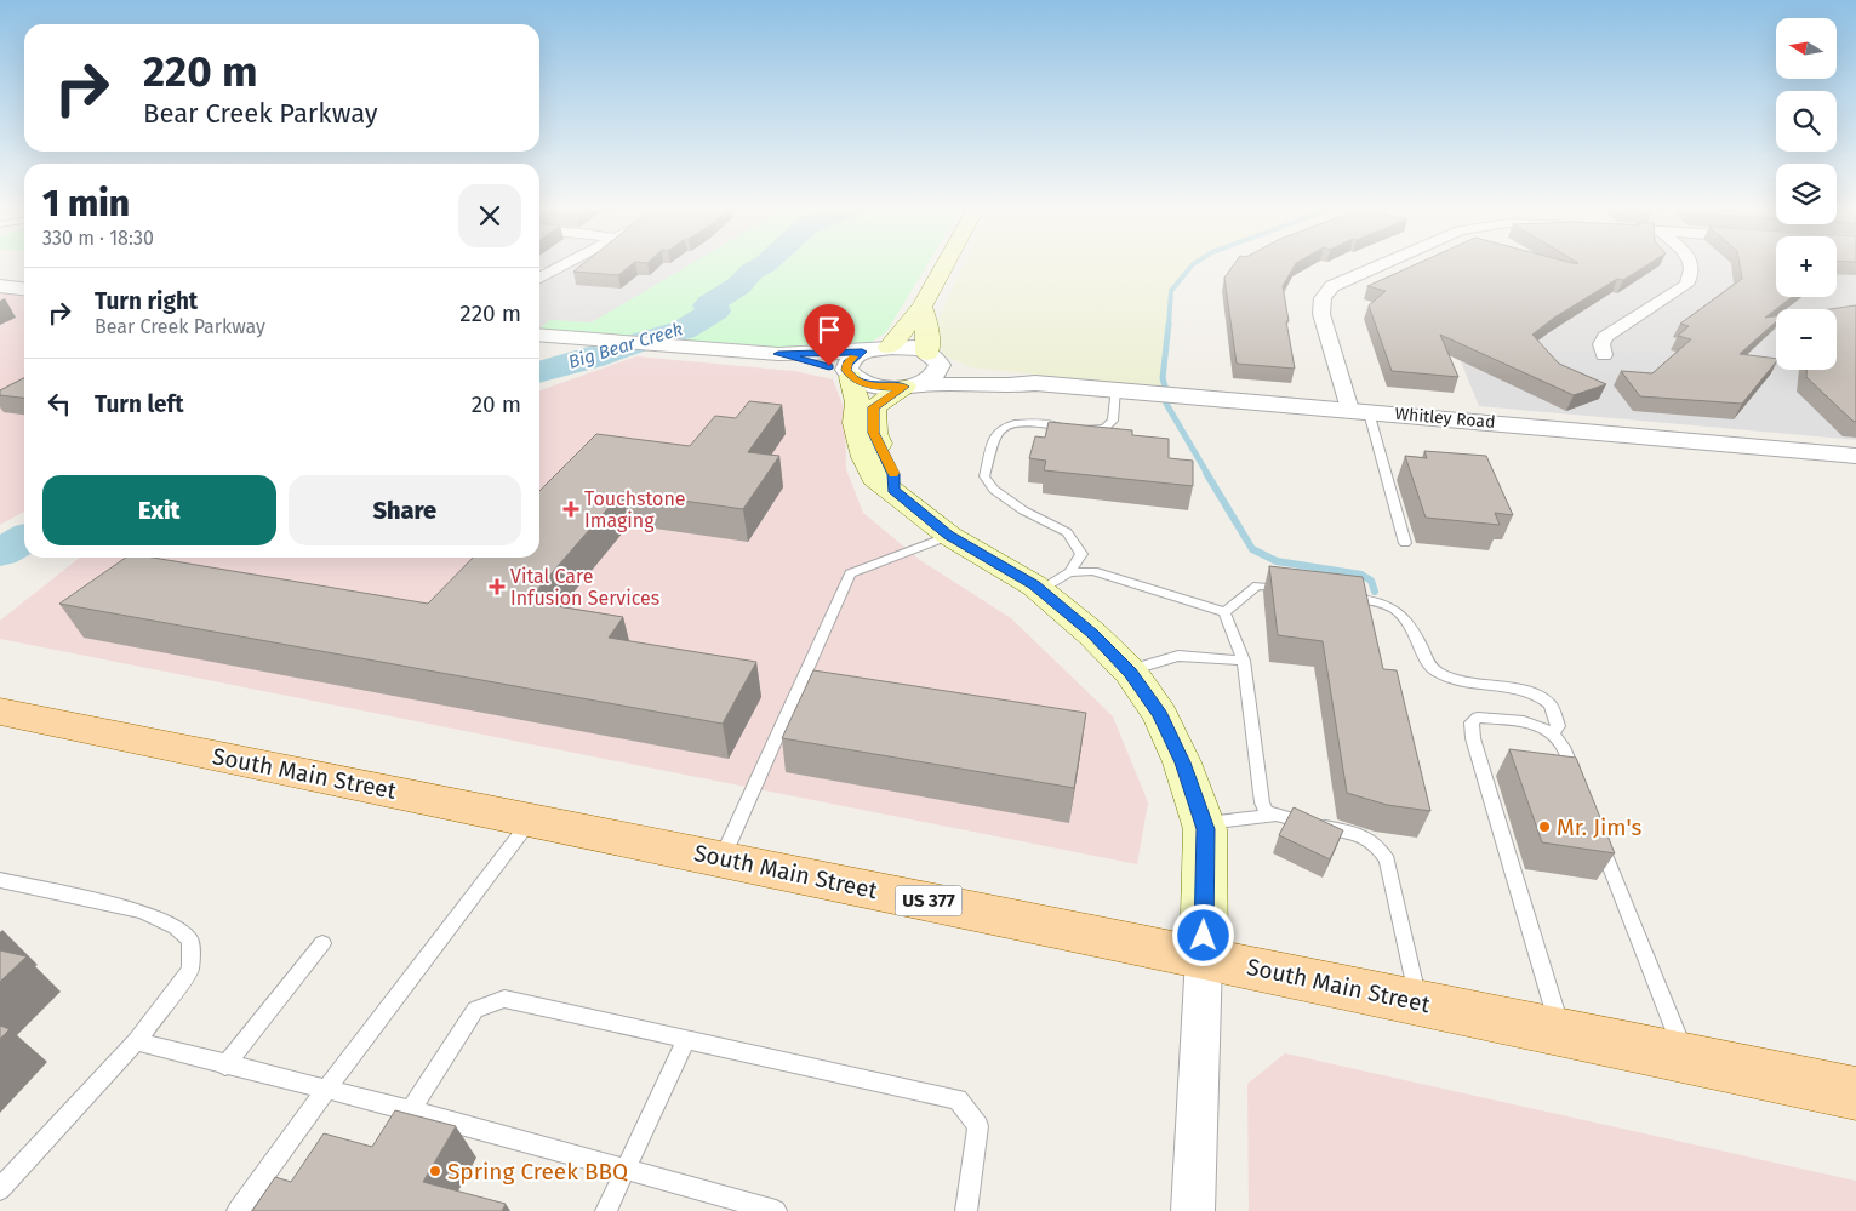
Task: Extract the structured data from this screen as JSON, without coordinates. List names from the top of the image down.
{
  "streets": {
    "main road": ["South Main Street", "US 377"],
    "street": ["Whitley Road"]
  },
  "water": ["Big Bear Creek"],
  "places": {
    "health": ["Touchstone Imaging", "Vital Care Infusion Services"],
    "other": ["Mr. Jim's", "Spring Creek BBQ"]
  },
  "north": "left",
  "page": {
    "map_buttons": ["+", "−"],
    "turn": ["220 m", "Bear Creek Parkway"],
    "heading": ["1 min", "330 m · 18:30"],
    "list": [
      {
        "name": "Turn right",
        "note": "Bear Creek Parkway",
        "value": "220 m"
      },
      {
        "name": "Turn left",
        "value": "20 m"
      }
    ],
    "buttons": ["Exit", "Share"]
  }
}
